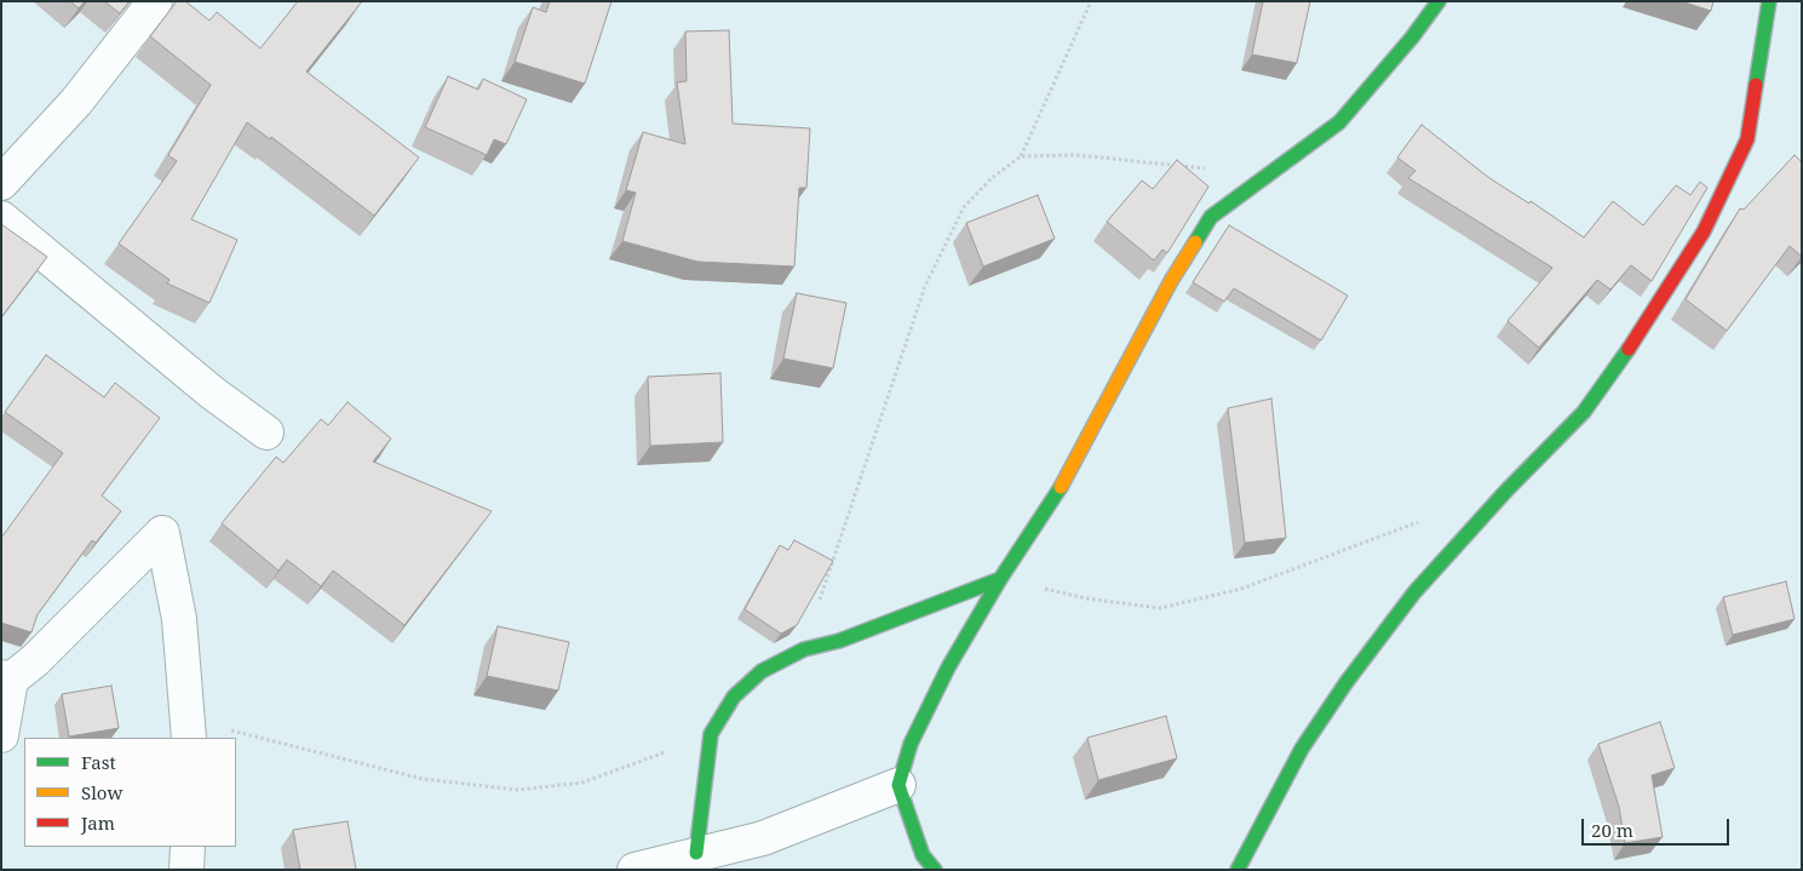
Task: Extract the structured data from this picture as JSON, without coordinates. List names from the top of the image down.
{
  "legend": ["Fast", "Slow", "Jam"],
  "scale_bar": "20 m"
}
